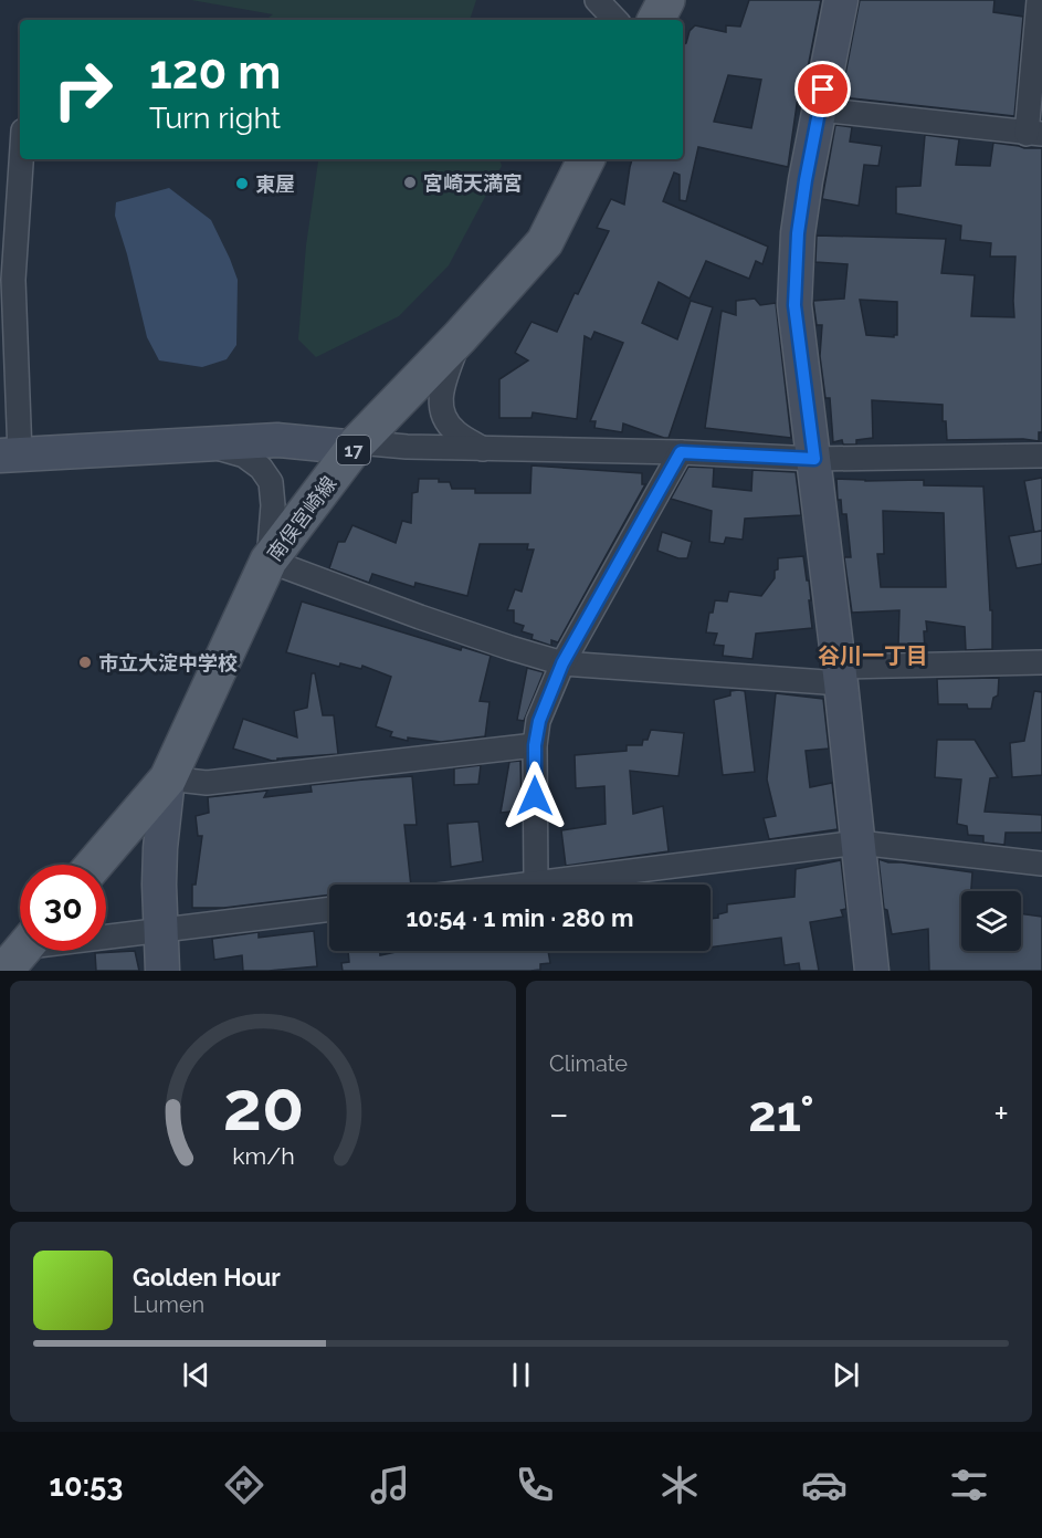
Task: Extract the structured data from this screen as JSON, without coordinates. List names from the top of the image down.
{
  "streets": {
    "main road": ["17", "南俣宮崎線"]
  },
  "districts": ["谷川一丁目"],
  "places": ["宮崎天満宮", "東屋", "市立大淀中学校"],
  "page": {
    "turn": ["120 m", "Turn right"],
    "limit": "30",
    "trip": "10:54 · 1 min · 280 m",
    "tile": "Climate",
    "heat": ["−", "21°", "+"],
    "song": ["Golden Hour", "Lumen"],
    "tabs": "10:53",
    "gauge": ["20", "km/h"]
  }
}
